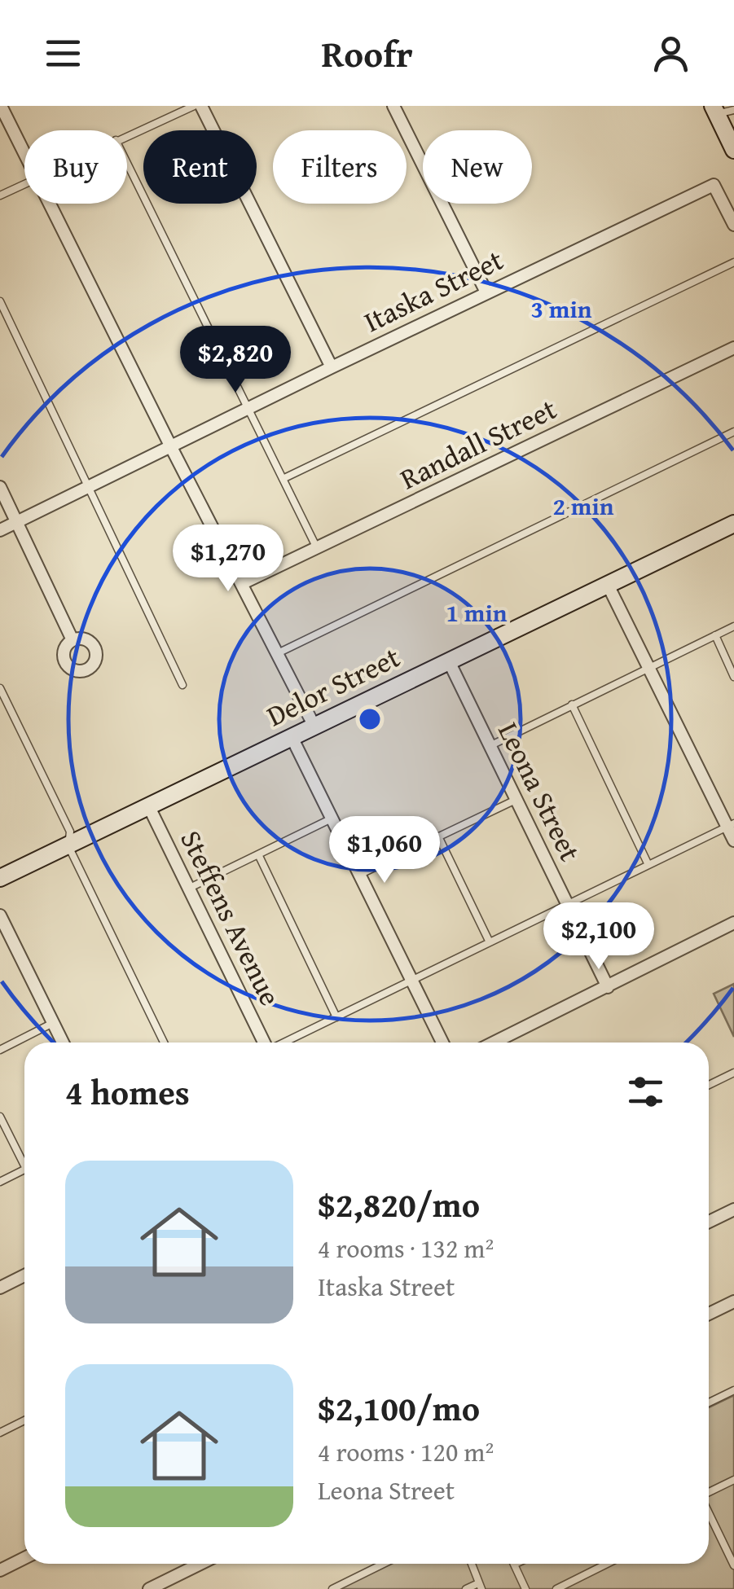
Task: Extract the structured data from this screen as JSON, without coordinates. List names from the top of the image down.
{
  "streets": {
    "street": [
      "Itaska Street",
      "Randall Street",
      "Delor Street",
      "Leona Street",
      "Steffens Avenue"
    ]
  },
  "crossings": [
    ["Delor Street", "Leona Street"],
    ["Delor Street", "Steffens Avenue"]
  ],
  "page": {
    "header": "Roofr",
    "chip": [
      "Buy",
      "Rent",
      "Filters",
      "New"
    ],
    "price": [
      "$2,820",
      "$1,270",
      "$1,060",
      "$2,100"
    ],
    "heading": "4 homes",
    "list": [
      {
        "name": "$2,820/mo",
        "note": "4 rooms · 132 m² · Itaska Street"
      },
      {
        "name": "$2,100/mo",
        "note": "4 rooms · 120 m² · Leona Street"
      }
    ]
  },
  "rings": ["3 min", "2 min", "1 min"]
}
